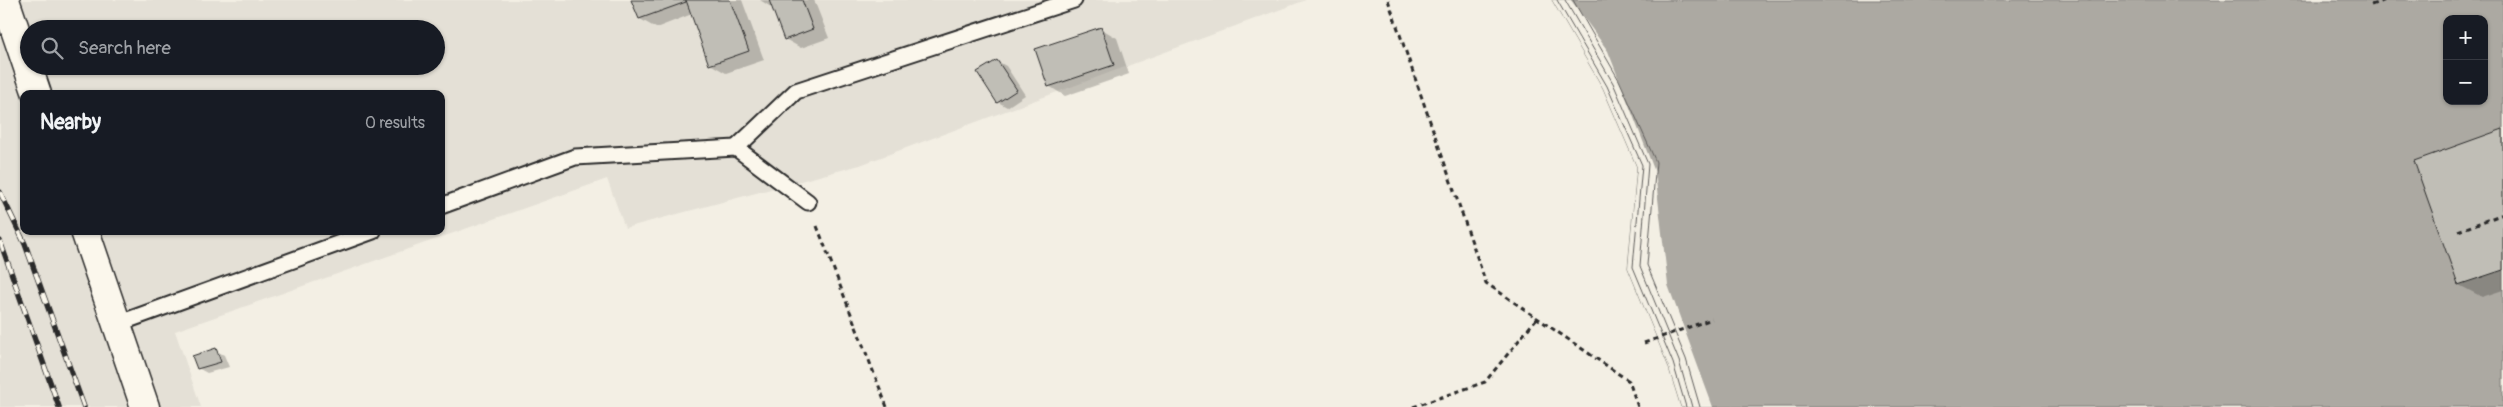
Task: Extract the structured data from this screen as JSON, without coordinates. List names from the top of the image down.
{
  "page": {
    "map_buttons": ["+", "−"],
    "search": "Search here",
    "heading": ["Nearby", "0 results"]
  }
}
